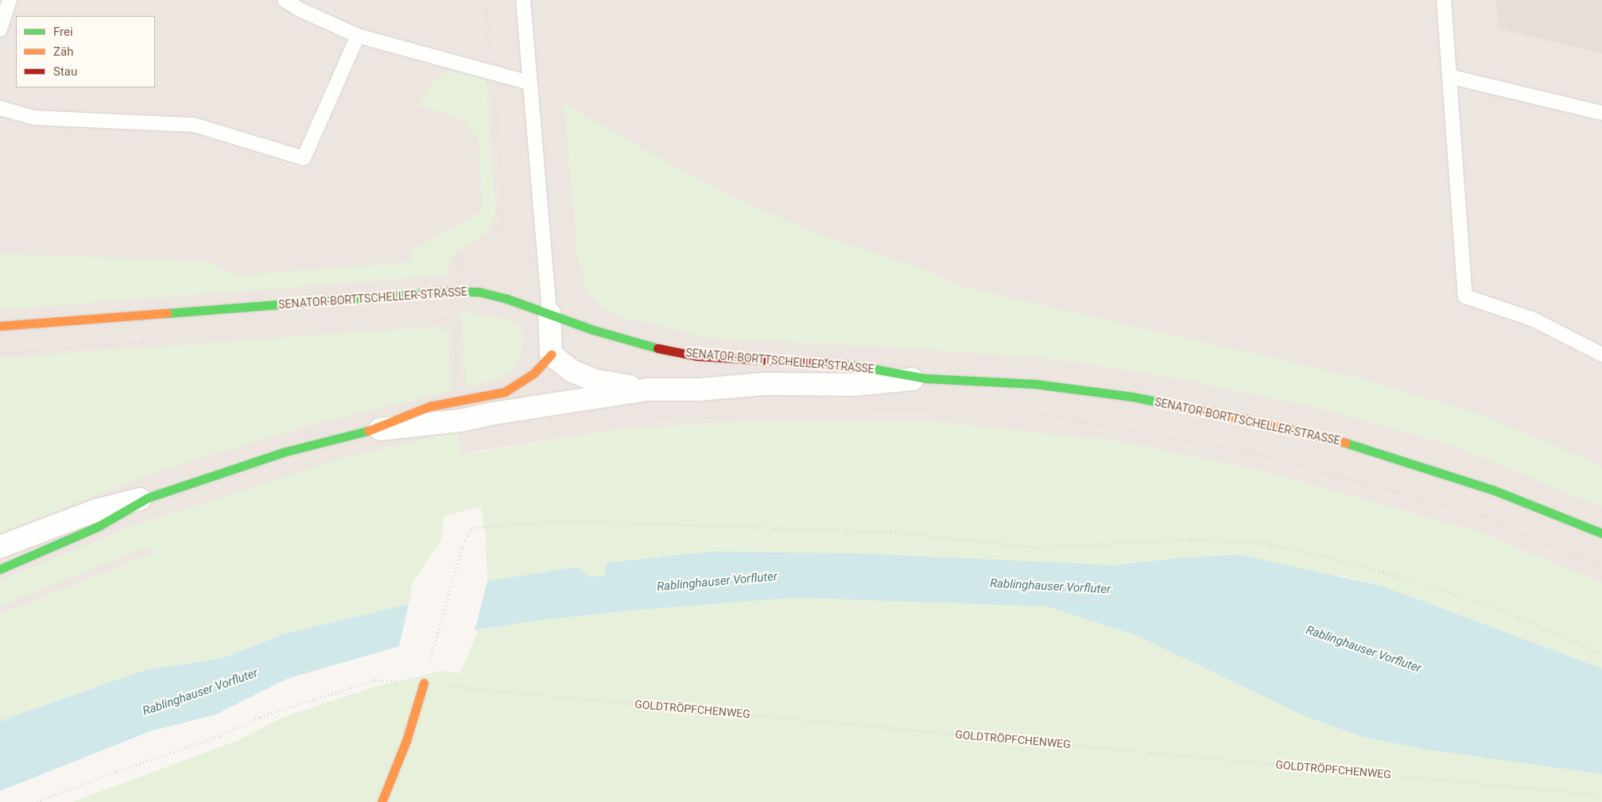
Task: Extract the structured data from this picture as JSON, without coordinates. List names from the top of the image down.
{
  "streets": {
    "street": ["SENATOR-BORTTSCHELLER-STRASSE"],
    "path": ["GOLDTRÖPFCHENWEG"]
  },
  "water": ["Rablinghauser Vorfluter"],
  "legend": ["Frei", "Zäh", "Stau"]
}
